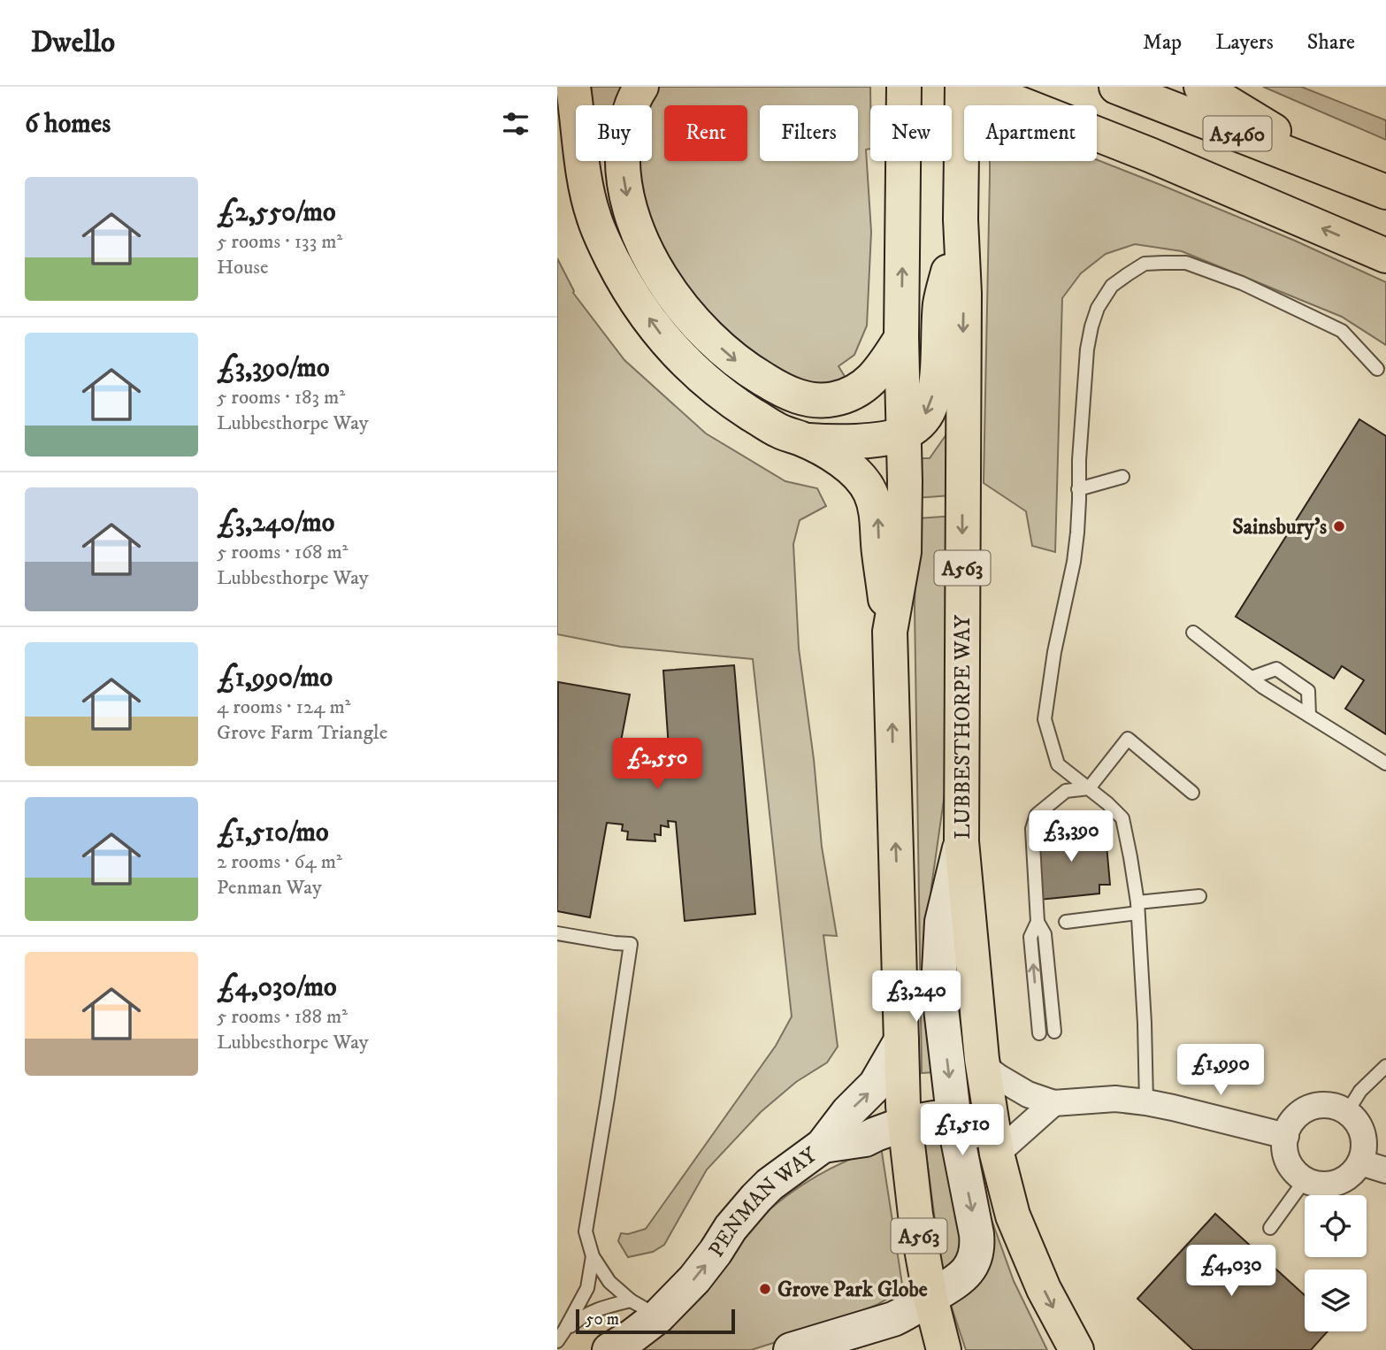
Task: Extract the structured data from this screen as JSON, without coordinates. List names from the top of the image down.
{
  "streets": {
    "highway": ["A5460", "A563", "LUBBESTHORPE WAY"],
    "street": ["PENMAN WAY"]
  },
  "crossings": [
    ["A563", "LUBBESTHORPE WAY"],
    ["A563", "PENMAN WAY"]
  ],
  "one_way": ["PENMAN WAY"],
  "places": ["Sainsbury's", "Grove Park Globe"],
  "scale_bar": "50 m",
  "page": {
    "header": "Dwello",
    "nav": ["Map", "Layers", "Share"],
    "heading": "6 homes",
    "chip": [
      "Buy",
      "Rent",
      "Filters",
      "New",
      "Apartment"
    ],
    "list": [
      {
        "name": "£2,550/mo",
        "note": "5 rooms · 133 m² · House"
      },
      {
        "name": "£3,390/mo",
        "note": "5 rooms · 183 m² · Lubbesthorpe Way"
      },
      {
        "name": "£3,240/mo",
        "note": "5 rooms · 168 m² · Lubbesthorpe Way"
      },
      {
        "name": "£1,990/mo",
        "note": "4 rooms · 124 m² · Grove Farm Triangle"
      },
      {
        "name": "£1,510/mo",
        "note": "2 rooms · 64 m² · Penman Way"
      },
      {
        "name": "£4,030/mo",
        "note": "5 rooms · 188 m² · Lubbesthorpe Way"
      }
    ],
    "price": [
      "£2,550",
      "£3,390",
      "£3,240",
      "£1,990",
      "£1,510",
      "£4,030"
    ],
    "scale": "50 m"
  }
}
